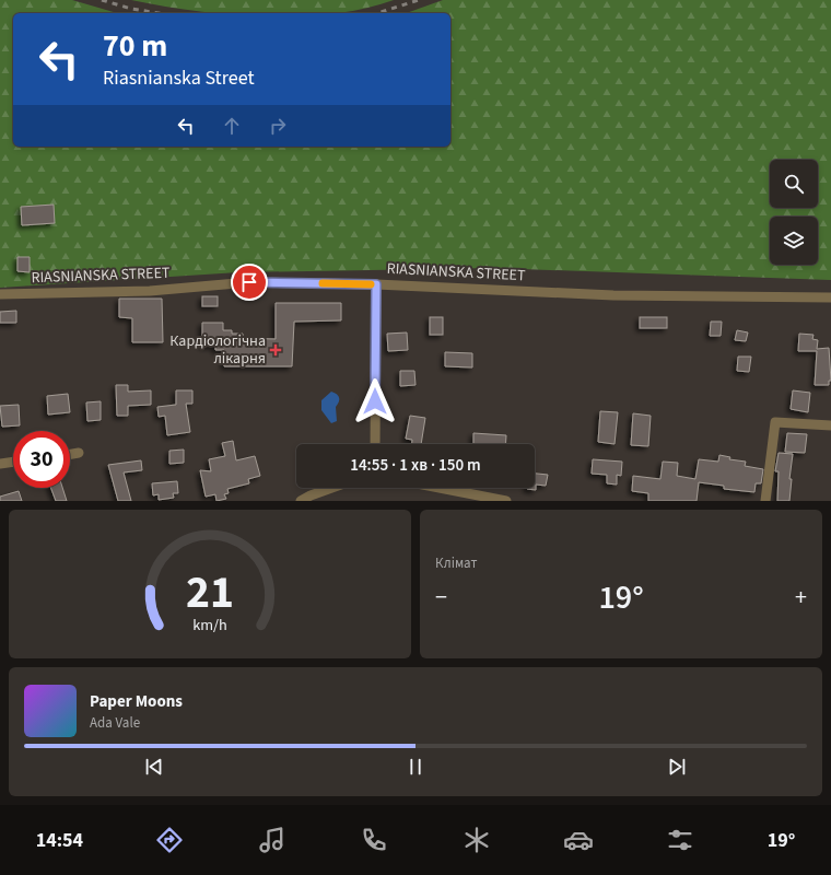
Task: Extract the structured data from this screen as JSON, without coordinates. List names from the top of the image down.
{
  "streets": {
    "street": ["RIASNIANSKA STREET"]
  },
  "places": {
    "health": ["Кардіологічна лікарня"]
  },
  "page": {
    "turn": ["70 m", "Riasnianska Street"],
    "limit": "30",
    "trip": "14:55 · 1 хв · 150 m",
    "tile": "Клімат",
    "heat": ["−", "19°", "+"],
    "song": ["Paper Moons", "Ada Vale"],
    "tabs": ["14:54", "19°"],
    "gauge": ["21", "km/h"]
  }
}
